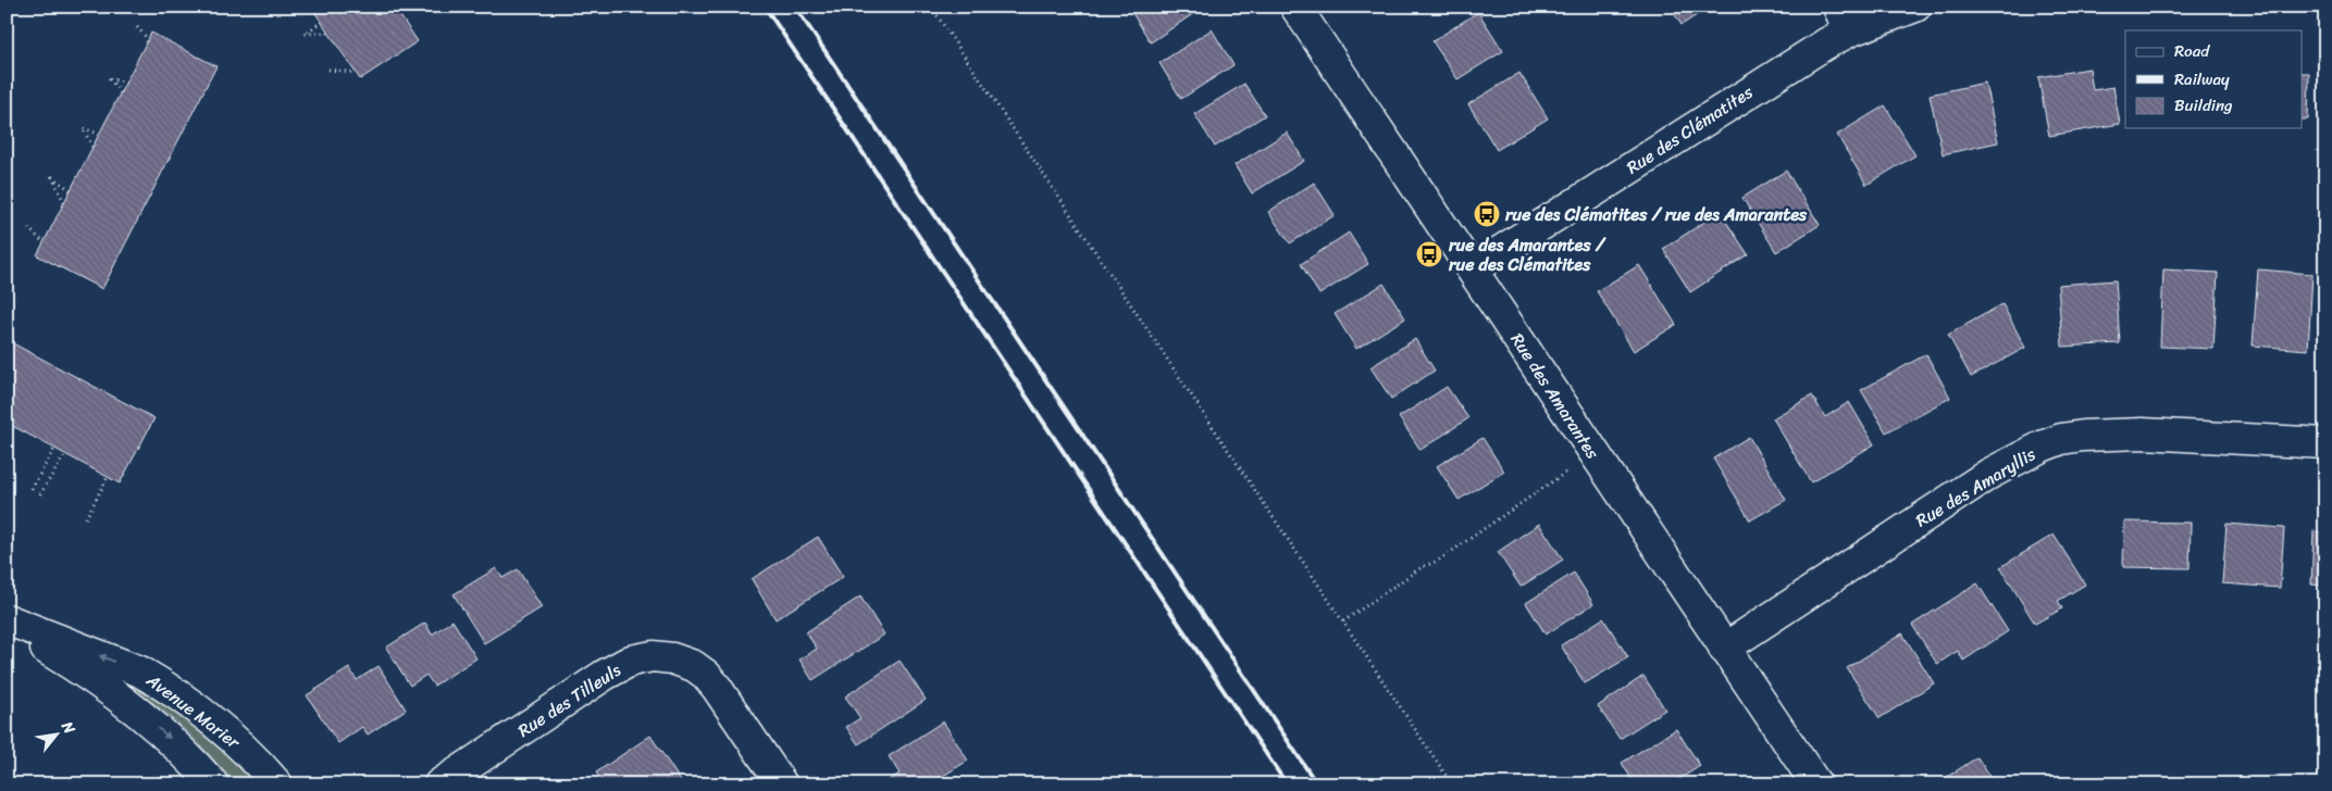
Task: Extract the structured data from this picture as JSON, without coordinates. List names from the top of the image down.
{
  "streets": {
    "street": [
      "Rue des Clématites",
      "Rue des Amarantes",
      "Rue des Amaryllis",
      "Rue des Tilleuls",
      "Avenue Marier"
    ]
  },
  "crossings": [
    ["Rue des Clématites", "Rue des Amarantes"],
    ["Rue des Amarantes", "Rue des Amaryllis"]
  ],
  "places": {
    "bus stop": ["rue des Clématites / rue des Amarantes", "rue des Amarantes / rue des Clématites"]
  },
  "legend": ["Road", "Railway", "Building"],
  "north": "top right"
}
